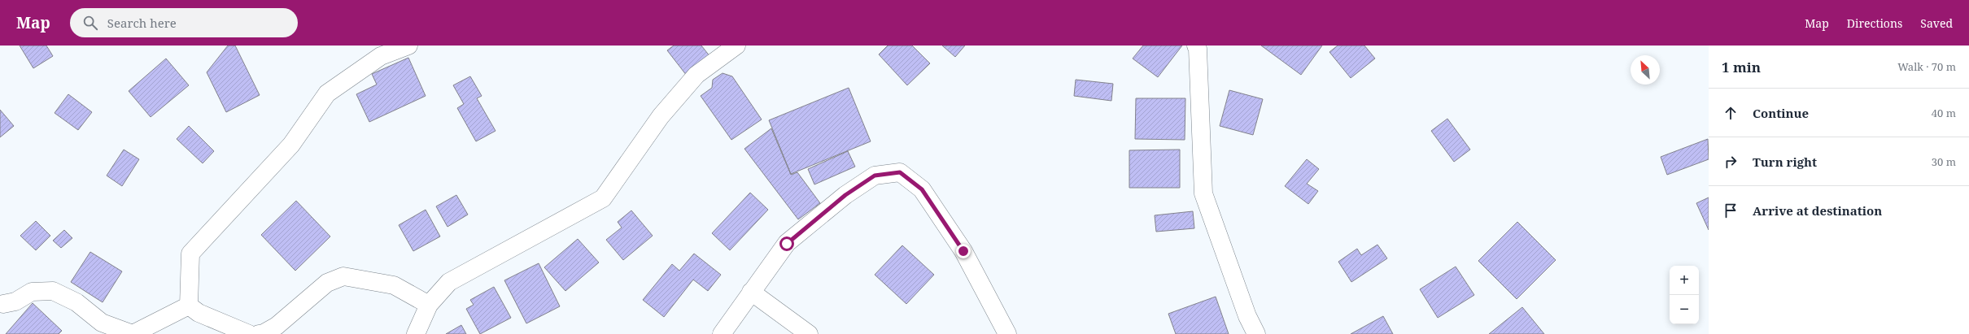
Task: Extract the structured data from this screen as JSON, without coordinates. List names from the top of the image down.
{
  "north": "top left",
  "page": {
    "header": "Map",
    "search": "Search here",
    "nav": ["Map", "Directions", "Saved"],
    "heading": ["1 min", "Walk · 70 m"],
    "list": [
      ["Continue", "40 m"],
      ["Turn right", "30 m"],
      "Arrive at destination"
    ],
    "map_buttons": ["+", "−"]
  }
}
